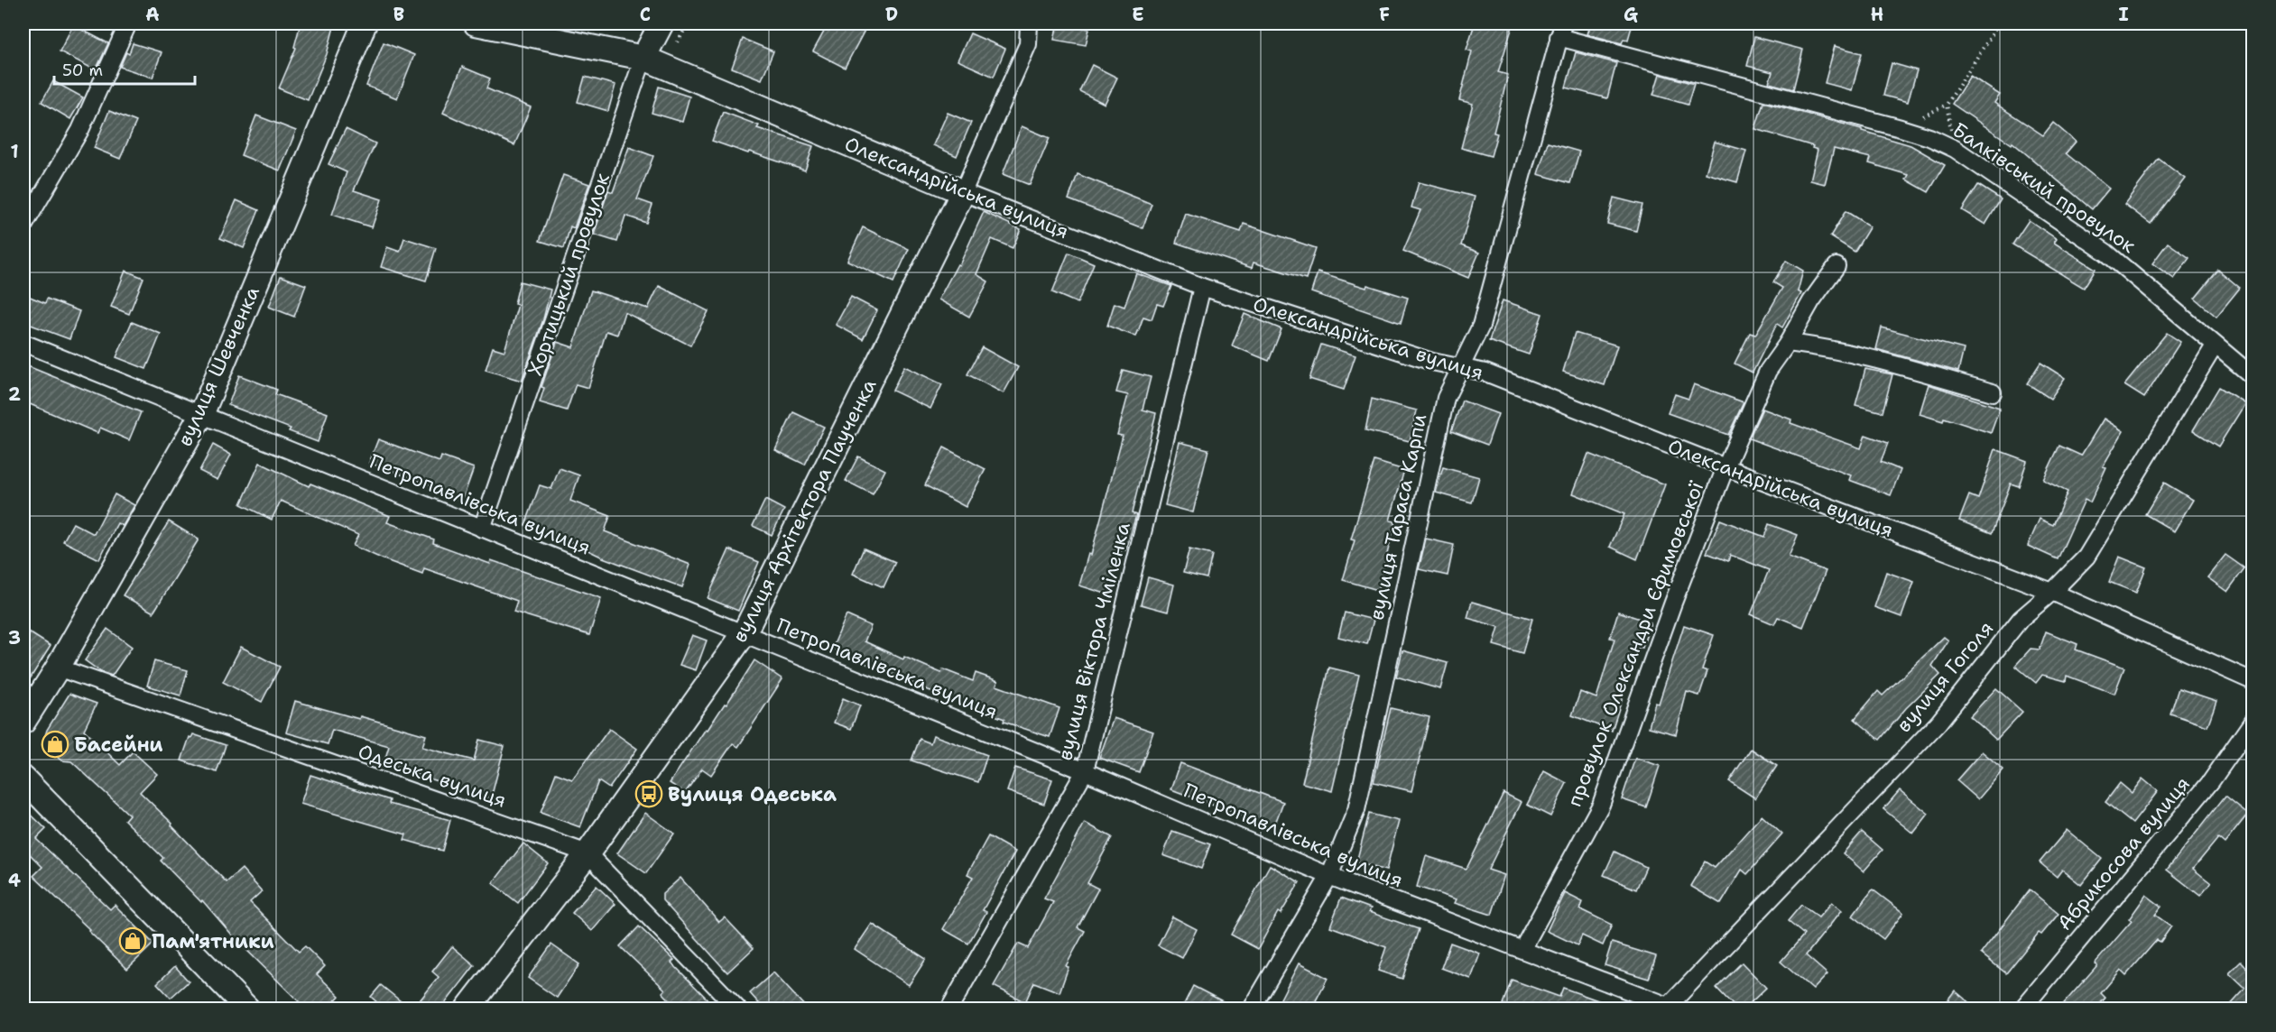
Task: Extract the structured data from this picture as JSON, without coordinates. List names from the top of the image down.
{
  "streets": {
    "street": [
      "Олександрійська вулиця",
      "Балківський провулок",
      "Хортицький провулок",
      "вулиця Шевченка",
      "Петропавлівська вулиця",
      "вулиця Архітектора Паученка",
      "вулиця Тараса Карпи",
      "вулиця Віктора Чміленка",
      "провулок Олександри Єфимовської",
      "вулиця Гоголя",
      "Одеська вулиця",
      "Абрикосова вулиця"
    ]
  },
  "crossings": [
    ["Олександрійська вулиця", "Хортицький провулок"],
    ["Олександрійська вулиця", "вулиця Архітектора Паученка"],
    ["Олександрійська вулиця", "вулиця Тараса Карпи"],
    ["Олександрійська вулиця", "вулиця Віктора Чміленка"],
    ["Олександрійська вулиця", "провулок Олександри Єфимовської"],
    ["Олександрійська вулиця", "вулиця Гоголя"],
    ["Балківський провулок", "вулиця Тараса Карпи"],
    ["Балківський провулок", "вулиця Гоголя"],
    ["Хортицький провулок", "Петропавлівська вулиця"],
    ["вулиця Шевченка", "Петропавлівська вулиця"],
    ["вулиця Шевченка", "Одеська вулиця"],
    ["Петропавлівська вулиця", "вулиця Архітектора Паученка"],
    ["Петропавлівська вулиця", "вулиця Тараса Карпи"],
    ["Петропавлівська вулиця", "вулиця Віктора Чміленка"],
    ["Петропавлівська вулиця", "провулок Олександри Єфимовської"],
    ["Петропавлівська вулиця", "вулиця Гоголя"],
    ["вулиця Архітектора Паученка", "Одеська вулиця"]
  ],
  "places": {
    "shop": ["Басейни", "Пам'ятники"],
    "bus stop": ["Вулиця Одеська"]
  },
  "scale_bar": "50 m",
  "grid": {
    "columns": [
      "A",
      "B",
      "C",
      "D",
      "E",
      "F",
      "G",
      "H",
      "I"
    ],
    "rows": [
      "1",
      "2",
      "3",
      "4"
    ]
  }
}
